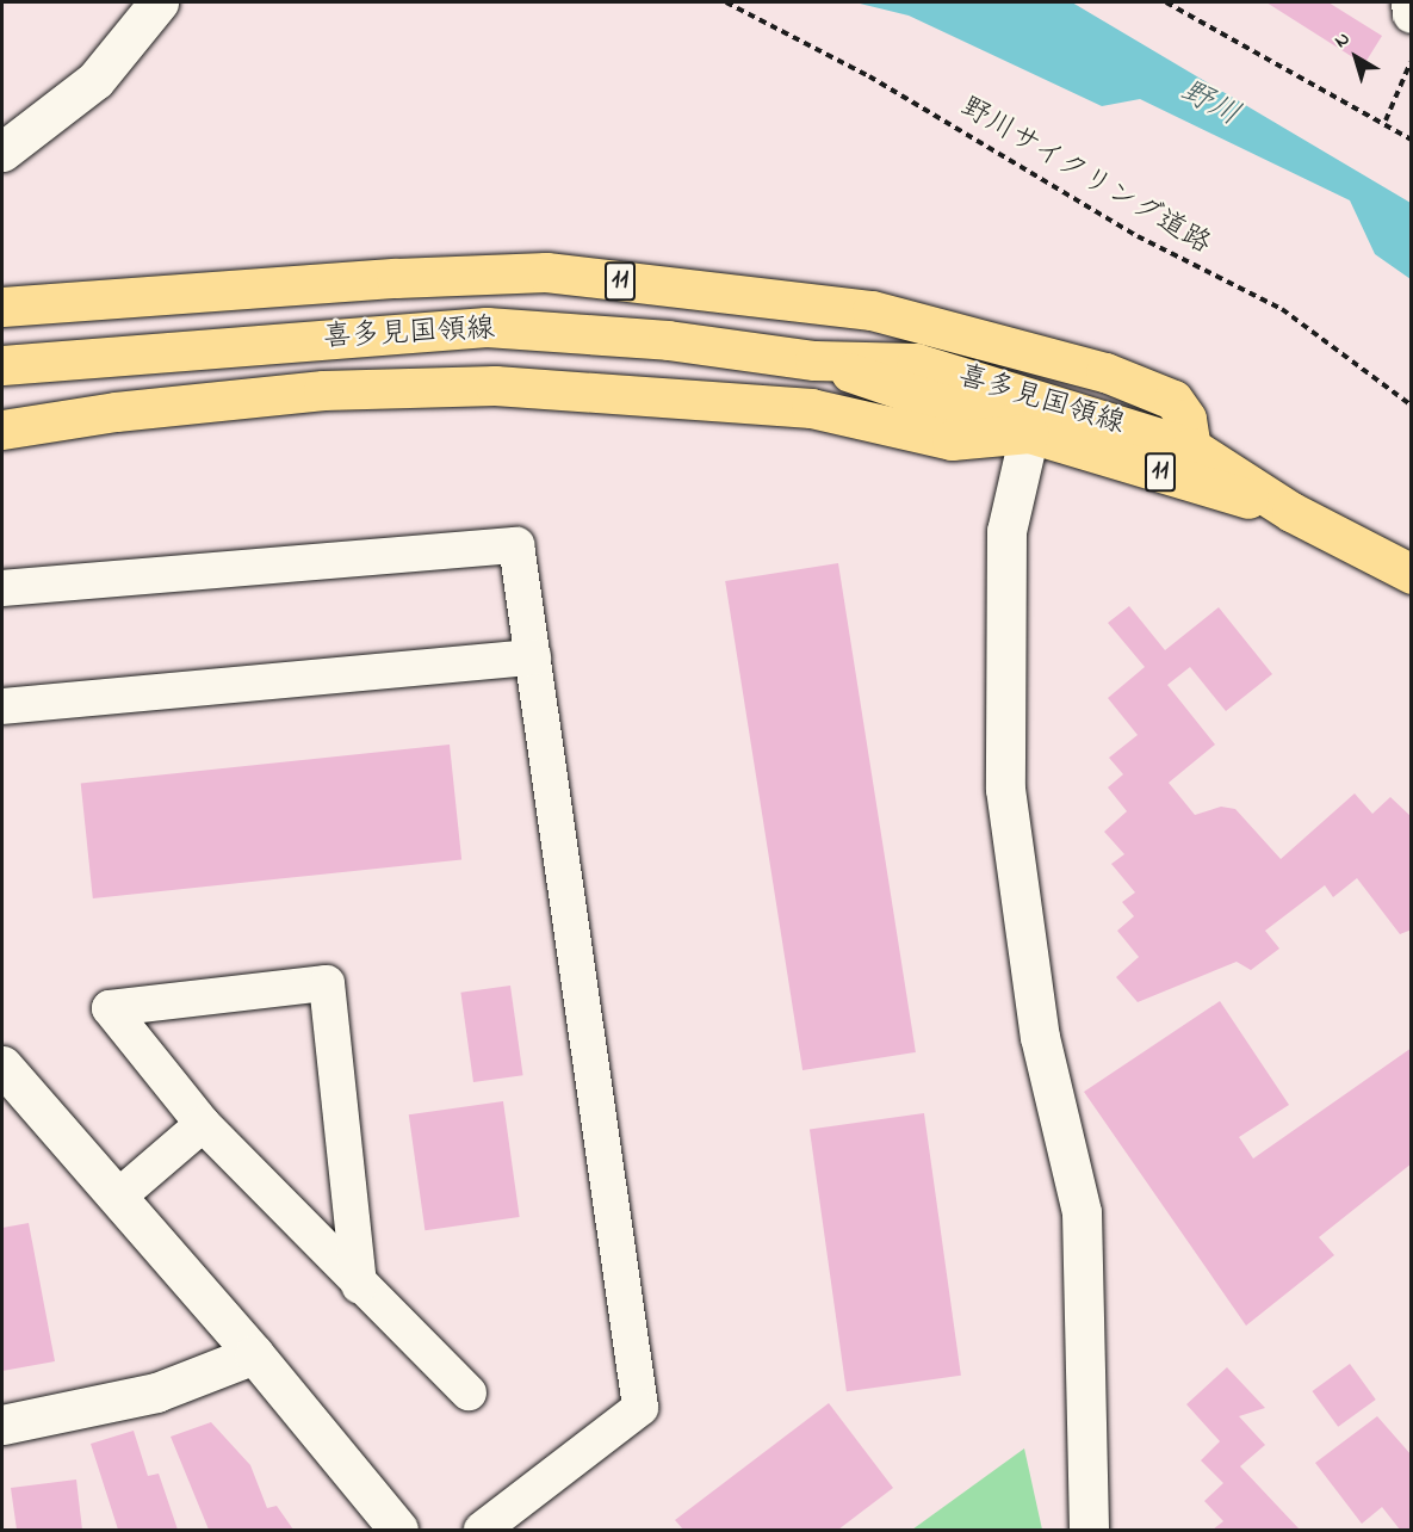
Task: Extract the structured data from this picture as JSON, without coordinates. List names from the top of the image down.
{
  "streets": {
    "main road": ["11", "喜多見国領線"],
    "path": ["野川サイクリング道路"]
  },
  "crossings": [
    ["11", "喜多見国領線"]
  ],
  "water": ["野川"],
  "north": "top left"
}
